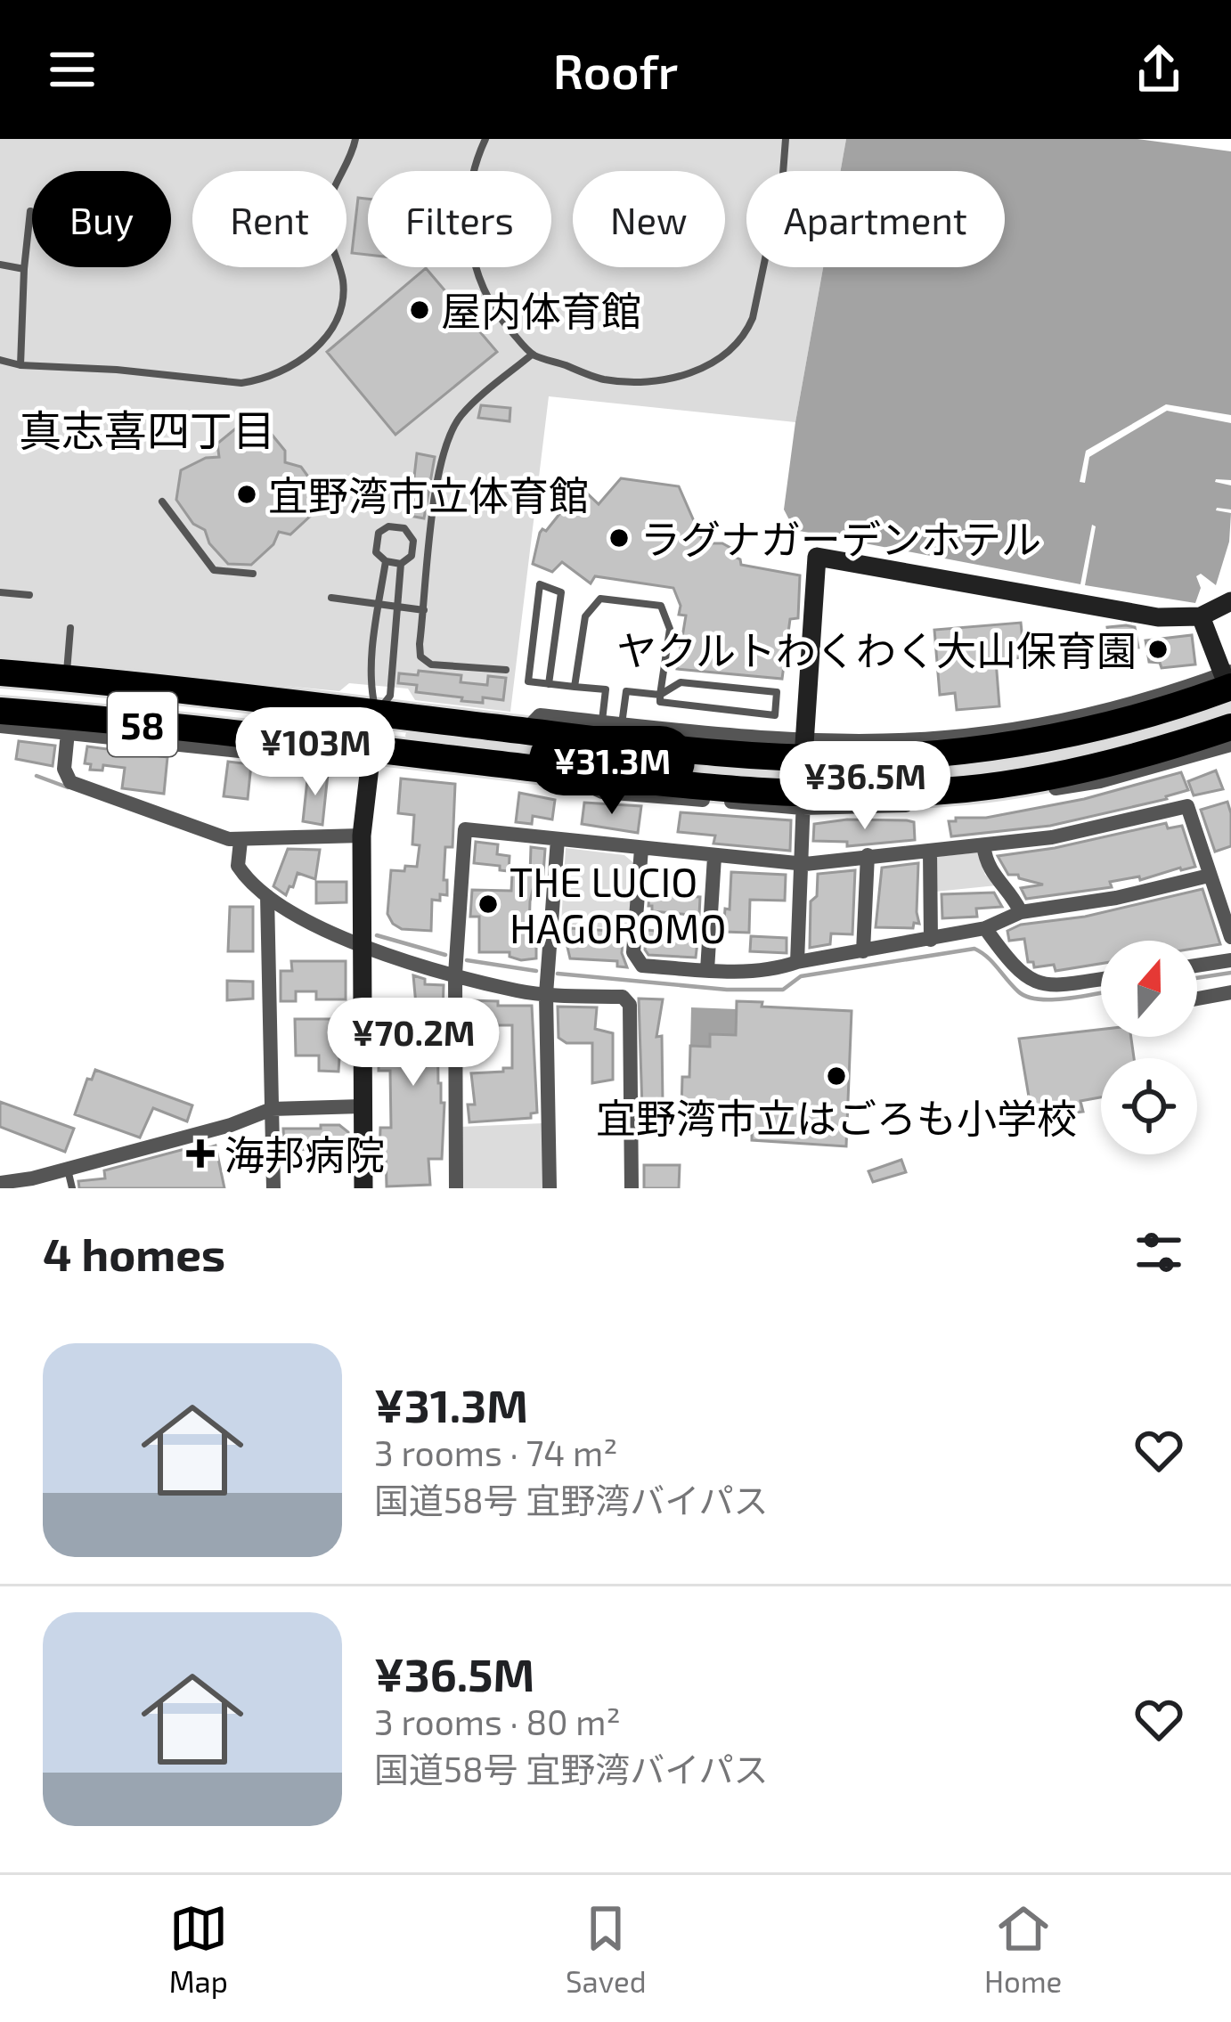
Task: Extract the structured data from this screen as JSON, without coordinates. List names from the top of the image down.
{
  "streets": {
    "highway": ["58"]
  },
  "districts": ["真志喜四丁目"],
  "places": {
    "other": [
      "屋内体育館",
      "宜野湾市立体育館",
      "ラグナガーデンホテル",
      "ヤクルトわくわく大山保育園",
      "THE LUCIO HAGOROMO",
      "宜野湾市立はごろも小学校"
    ],
    "health": ["海邦病院"]
  },
  "north": "top",
  "page": {
    "header": "Roofr",
    "chip": [
      "Buy",
      "Rent",
      "Filters",
      "New",
      "Apartment"
    ],
    "price": [
      "¥103M",
      "¥31.3M",
      "¥36.5M",
      "¥70.2M"
    ],
    "heading": "4 homes",
    "list": [
      {
        "name": "¥31.3M",
        "note": "3 rooms · 74 m² · 国道58号 宜野湾バイパス"
      },
      {
        "name": "¥36.5M",
        "note": "3 rooms · 80 m² · 国道58号 宜野湾バイパス"
      }
    ],
    "tabs": ["Map", "Saved", "Home"]
  }
}
